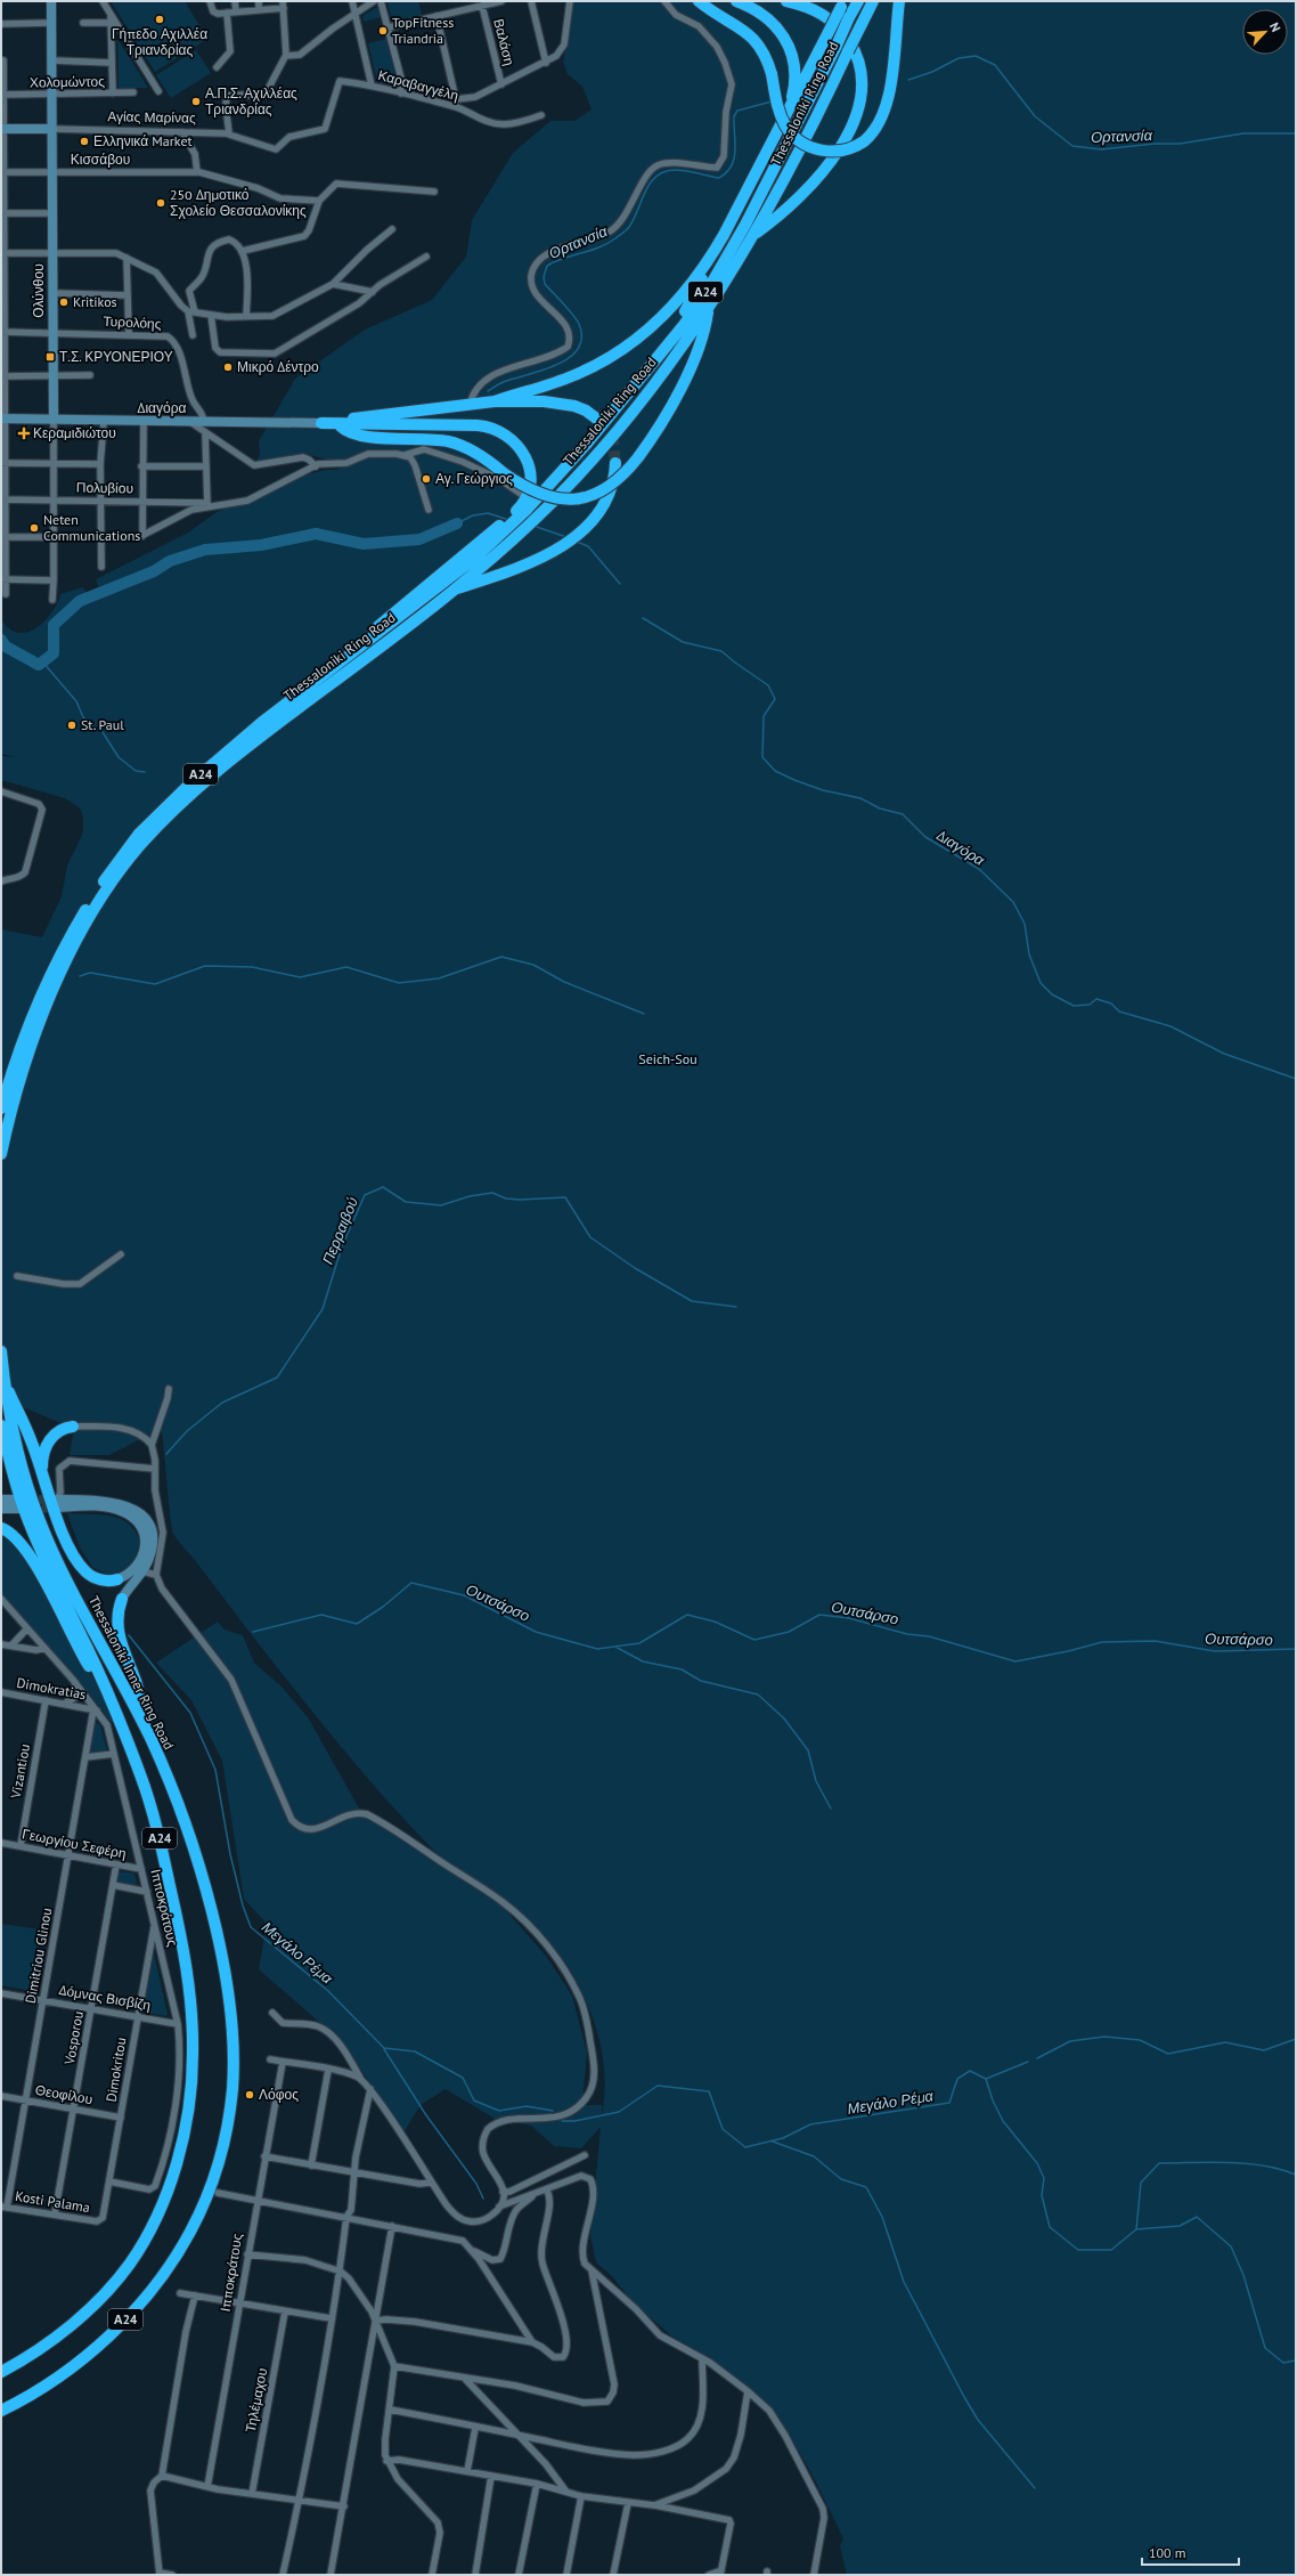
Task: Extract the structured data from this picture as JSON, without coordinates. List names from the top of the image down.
{
  "streets": {
    "highway": ["Thessaloniki Ring Road", "Α24", "Thessaloniki Inner Ring Road"],
    "main road": ["Αγίας Μαρίνας", "Ολύνθου", "Διαγόρα"],
    "street": [
      "Βαλάση",
      "Χολομώντος",
      "Καραβαγγέλη",
      "Κισσάβου",
      "Τυρολόης",
      "Πολυβίου",
      "Dimokratias",
      "Vizantiou",
      "Γεωργίου Σεφέρη",
      "Ιπποκράτους",
      "Dimitriou Glinou",
      "Δόμνας Βισβίζη",
      "Vosporou",
      "Dimokritou",
      "Θεοφίλου",
      "Kosti Palama",
      "Τηλέμαχου"
    ]
  },
  "crossings": [
    ["Χολομώντος", "Ολύνθου"],
    ["Καραβαγγέλη", "Αγίας Μαρίνας"],
    ["Thessaloniki Ring Road", "Α24"],
    ["Αγίας Μαρίνας", "Ολύνθου"],
    ["Κισσάβου", "Ολύνθου"],
    ["Ολύνθου", "Τυρολόης"],
    ["Ολύνθου", "Διαγόρα"],
    ["Ολύνθου", "Πολυβίου"],
    ["Τυρολόης", "Διαγόρα"],
    ["Dimokratias", "Vizantiou"],
    ["Dimokratias", "Ιπποκράτους"],
    ["Dimokratias", "Dimitriou Glinou"],
    ["Vizantiou", "Γεωργίου Σεφέρη"],
    ["Γεωργίου Σεφέρη", "Ιπποκράτους"],
    ["Γεωργίου Σεφέρη", "Dimitriou Glinou"],
    ["Γεωργίου Σεφέρη", "Vosporou"],
    ["Ιπποκράτους", "Dimitriou Glinou"],
    ["Ιπποκράτους", "Δόμνας Βισβίζη"],
    ["Ιπποκράτους", "Dimokritou"],
    ["Dimitriou Glinou", "Δόμνας Βισβίζη"],
    ["Dimitriou Glinou", "Θεοφίλου"],
    ["Dimitriou Glinou", "Kosti Palama"],
    ["Δόμνας Βισβίζη", "Vosporou"],
    ["Δόμνας Βισβίζη", "Dimokritou"],
    ["Vosporou", "Θεοφίλου"],
    ["Vosporou", "Kosti Palama"],
    ["Dimokritou", "Θεοφίλου"],
    ["Dimokritou", "Kosti Palama"]
  ],
  "water": [
    "Ορτανσία",
    "Διαγόρα",
    "Περραιβού",
    "Ουτσάρσο",
    "Μεγάλο Ρέμα"
  ],
  "parks": ["Seich-Sou"],
  "places": {
    "other": [
      "Γήπεδο Αχιλλέα Τριανδρίας",
      "TopFitness Triandria",
      "Α.Π.Σ. Αχιλλέας Τριανδρίας",
      "Ελληνικά Market",
      "25ο Δημοτικό Σχολείο Θεσσαλονίκης",
      "Kritikos",
      "Μικρό Δέντρο",
      "Αγ. Γεώργιος",
      "Neten Communications",
      "St. Paul",
      "Λόφος"
    ],
    "transit": ["Τ.Σ. ΚΡΥΟΝΕΡΙΟΥ"],
    "health": ["Κεραμιδιώτου"]
  },
  "scale_bar": "100 m",
  "north": "top right"
}
